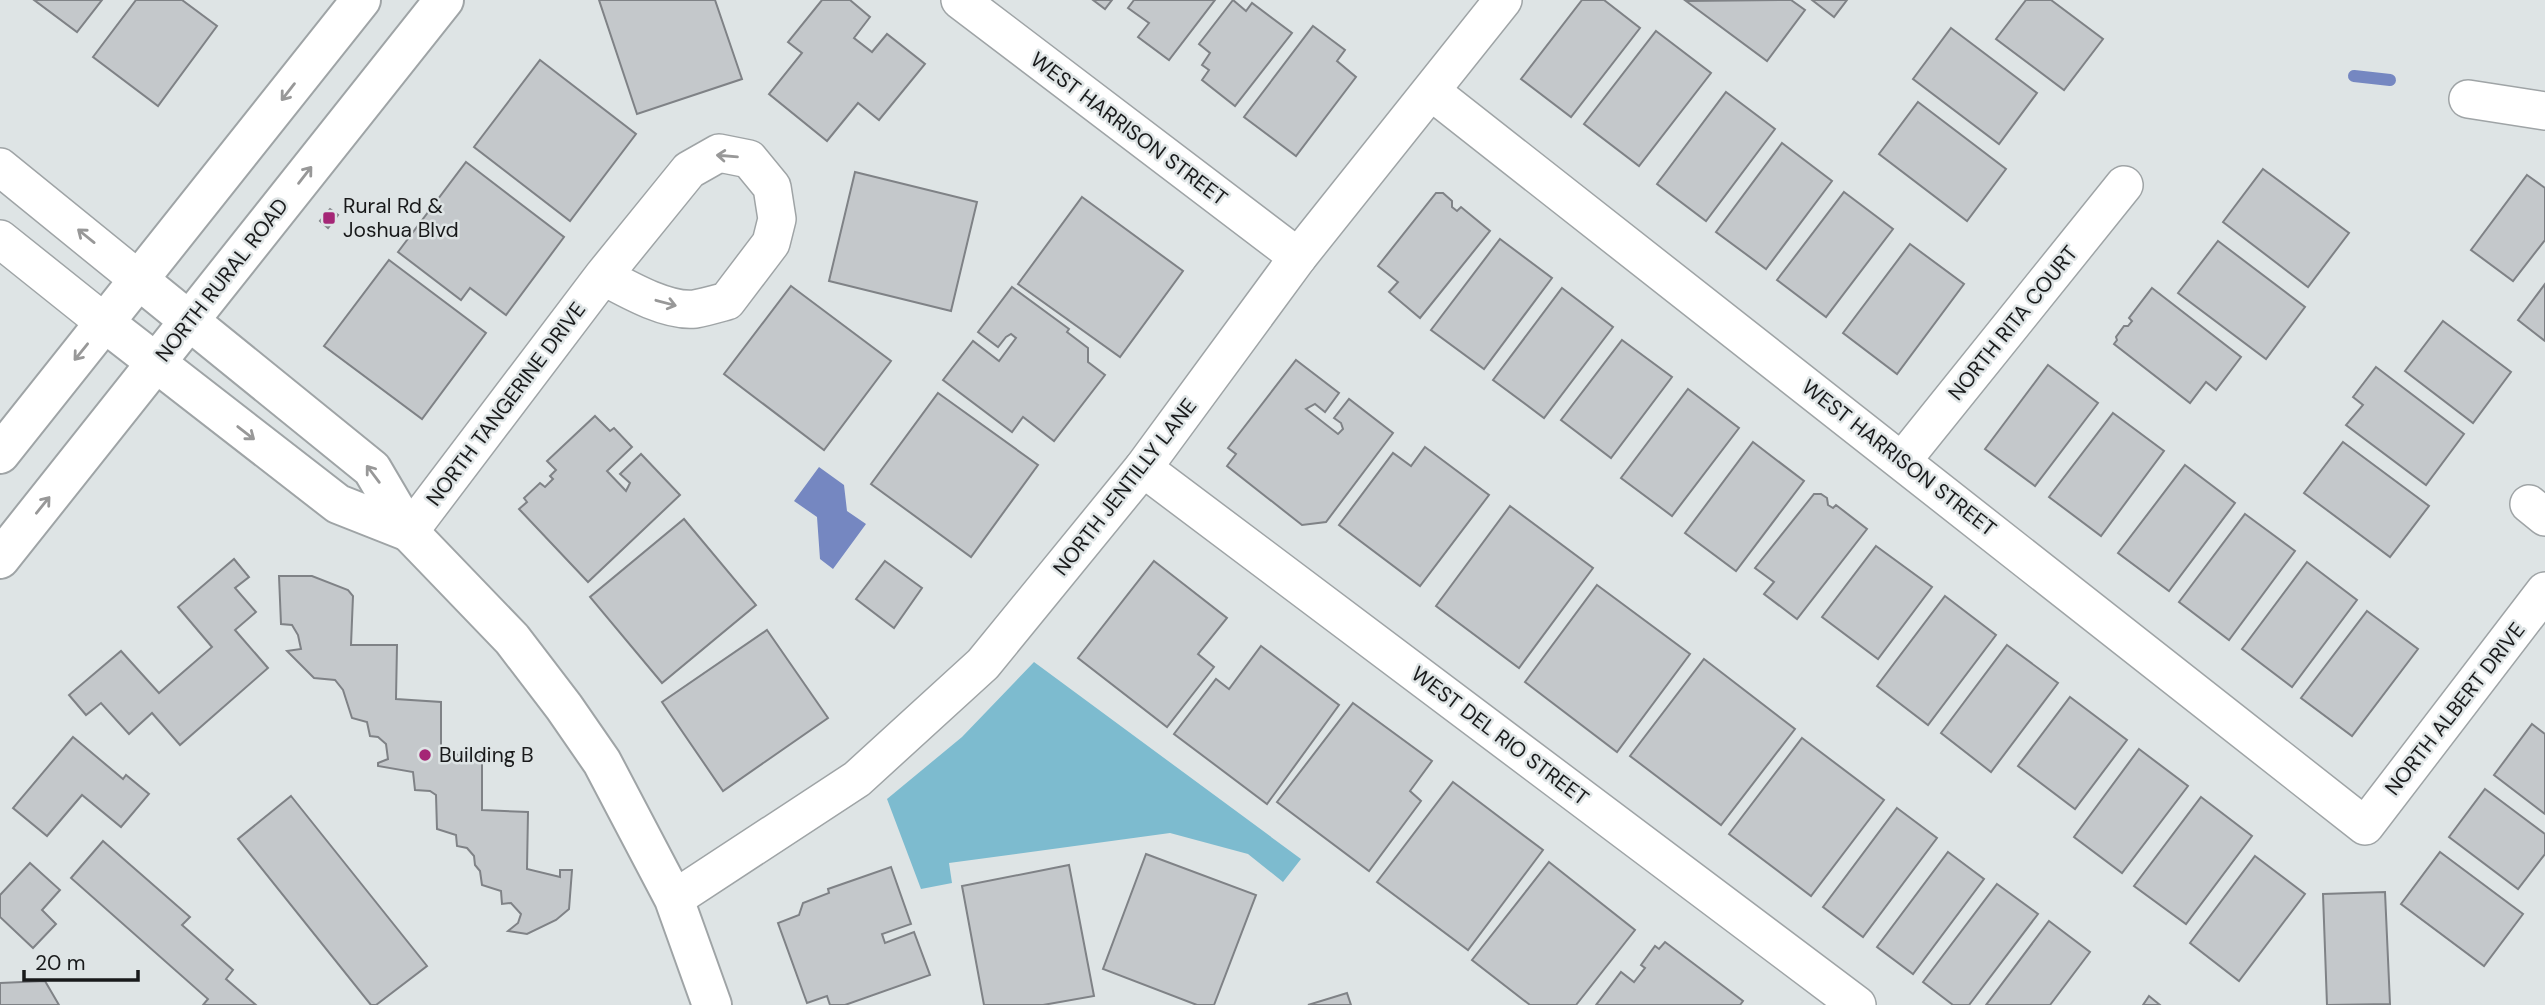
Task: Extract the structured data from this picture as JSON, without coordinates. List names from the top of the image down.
{
  "streets": {
    "street": [
      "WEST HARRISON STREET",
      "NORTH RURAL ROAD",
      "NORTH RITA COURT",
      "NORTH TANGERINE DRIVE",
      "NORTH JENTILLY LANE",
      "NORTH ALBERT DRIVE",
      "WEST DEL RIO STREET"
    ]
  },
  "crossings": [
    ["WEST HARRISON STREET", "NORTH RITA COURT"],
    ["WEST HARRISON STREET", "NORTH JENTILLY LANE"],
    ["WEST HARRISON STREET", "NORTH ALBERT DRIVE"],
    ["NORTH JENTILLY LANE", "WEST DEL RIO STREET"]
  ],
  "places": {
    "transit": ["Rural Rd & Joshua Blvd"],
    "other": ["Building B"]
  },
  "scale_bar": "20 m"
}
